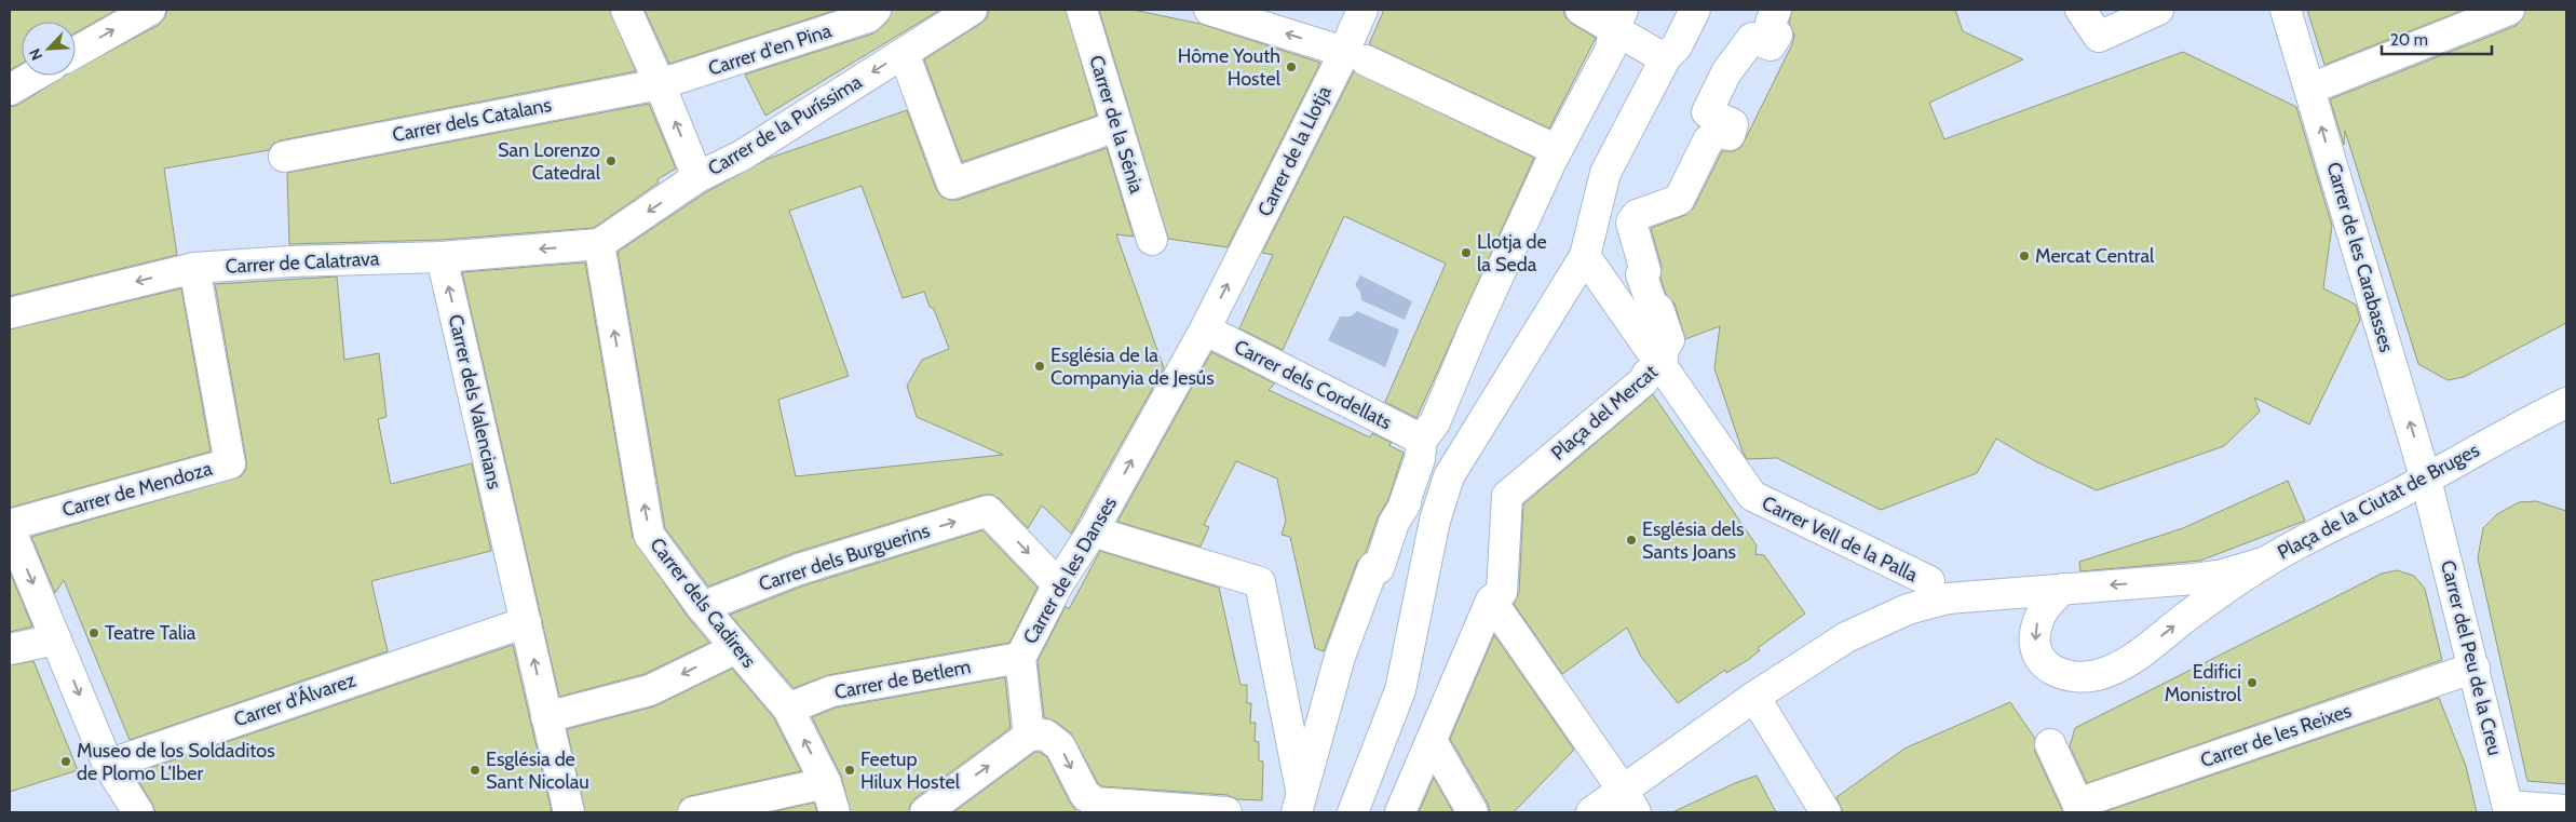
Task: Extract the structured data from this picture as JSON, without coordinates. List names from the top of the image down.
{
  "streets": {
    "street": [
      "Carrer d'en Pina",
      "Carrer dels Catalans",
      "Carrer de la Sénia",
      "Carrer de la Puríssima",
      "Carrer de la Llotja",
      "Carrer de les Carabasses",
      "Carrer de Calatrava",
      "Carrer dels Cordellats",
      "Carrer dels Valencians",
      "Plaça del Mercat",
      "Carrer de Mendoza",
      "Plaça de la Ciutat de Bruges",
      "Carrer Vell de la Palla",
      "Carrer dels Burguerins",
      "Carrer de les Danses",
      "Carrer dels Cadirers",
      "Carrer del Peu de la Creu",
      "Carrer de Betlem",
      "Carrer d'Álvarez",
      "Carrer de les Reixes"
    ]
  },
  "crossings": [
    ["Carrer d'en Pina", "Carrer dels Catalans"],
    ["Carrer de la Puríssima", "Carrer de Calatrava"],
    ["Carrer de la Puríssima", "Carrer dels Cadirers"],
    ["Carrer de la Llotja", "Carrer dels Cordellats"],
    ["Carrer de la Llotja", "Carrer de les Danses"],
    ["Carrer de les Carabasses", "Plaça de la Ciutat de Bruges"],
    ["Carrer de les Carabasses", "Carrer del Peu de la Creu"],
    ["Carrer de Calatrava", "Carrer dels Valencians"],
    ["Carrer de Calatrava", "Carrer de Mendoza"],
    ["Carrer de Calatrava", "Carrer dels Cadirers"],
    ["Carrer dels Cordellats", "Carrer de les Danses"],
    ["Carrer dels Valencians", "Carrer d'Álvarez"],
    ["Plaça del Mercat", "Carrer Vell de la Palla"],
    ["Plaça de la Ciutat de Bruges", "Carrer del Peu de la Creu"],
    ["Carrer dels Burguerins", "Carrer de les Danses"],
    ["Carrer dels Burguerins", "Carrer dels Cadirers"],
    ["Carrer de les Danses", "Carrer de Betlem"],
    ["Carrer dels Cadirers", "Carrer de Betlem"],
    ["Carrer del Peu de la Creu", "Carrer de les Reixes"]
  ],
  "one_way": [
    "Carrer de la Puríssima",
    "Carrer de les Carabasses",
    "Carrer de Calatrava",
    "Carrer dels Valencians",
    "Carrer dels Burguerins",
    "Carrer dels Cadirers"
  ],
  "places": [
    "Hôme Youth Hostel",
    "San Lorenzo Catedral",
    "Llotja de la Seda",
    "Mercat Central",
    "Església de la Companyia de Jesús",
    "Església dels Sants Joans",
    "Teatre Talia",
    "Edifici Monistrol",
    "Museo de los Soldaditos de Plomo L'Iber",
    "Església de Sant Nicolau",
    "Feetup Hilux Hostel"
  ],
  "scale_bar": "20 m",
  "north": "bottom left"
}
